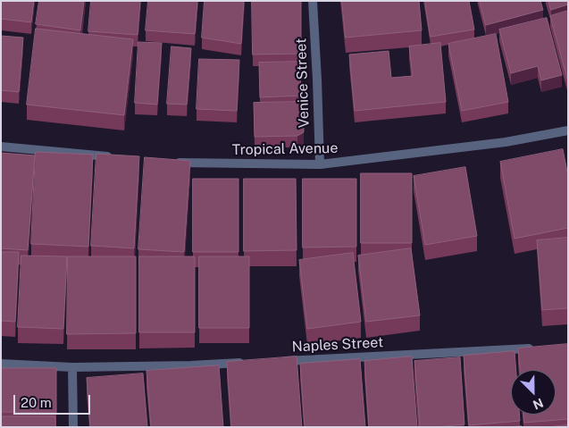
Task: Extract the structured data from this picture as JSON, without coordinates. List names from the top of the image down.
{
  "streets": {
    "street": ["Venice Street", "Tropical Avenue", "Naples Street"]
  },
  "crossings": [
    ["Venice Street", "Tropical Avenue"]
  ],
  "scale_bar": "20 m",
  "north": "bottom right"
}
